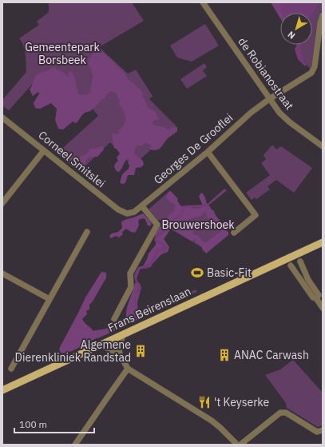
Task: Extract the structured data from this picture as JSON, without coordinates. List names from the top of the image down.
{
  "streets": {
    "main road": ["Frans Beirenslaan"],
    "street": ["de Robianostraat", "Georges De Grooflei", "Corneel Smitslei"]
  },
  "crossings": [
    ["de Robianostraat", "Georges De Grooflei"],
    ["Georges De Grooflei", "Corneel Smitslei"]
  ],
  "parks": ["Gemeentepark Borsbeek", "Brouwershoek"],
  "places": {
    "sports": ["Basic-Fit"],
    "building": ["Algemene Dierenkliniek Randstad", "ANAC Carwash"],
    "restaurant": ["'t Keyserke"]
  },
  "scale_bar": "100 m",
  "north": "bottom left"
}
